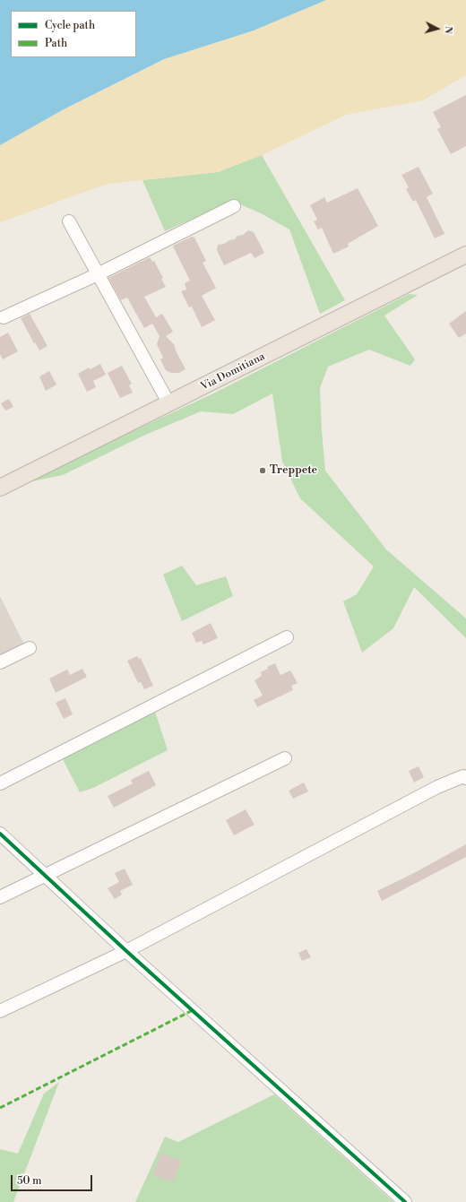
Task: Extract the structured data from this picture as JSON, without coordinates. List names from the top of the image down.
{
  "streets": {
    "main road": ["Via Domitiana"]
  },
  "places": ["Treppete"],
  "legend": ["Cycle path", "Path"],
  "scale_bar": "50 m",
  "north": "right"
}
